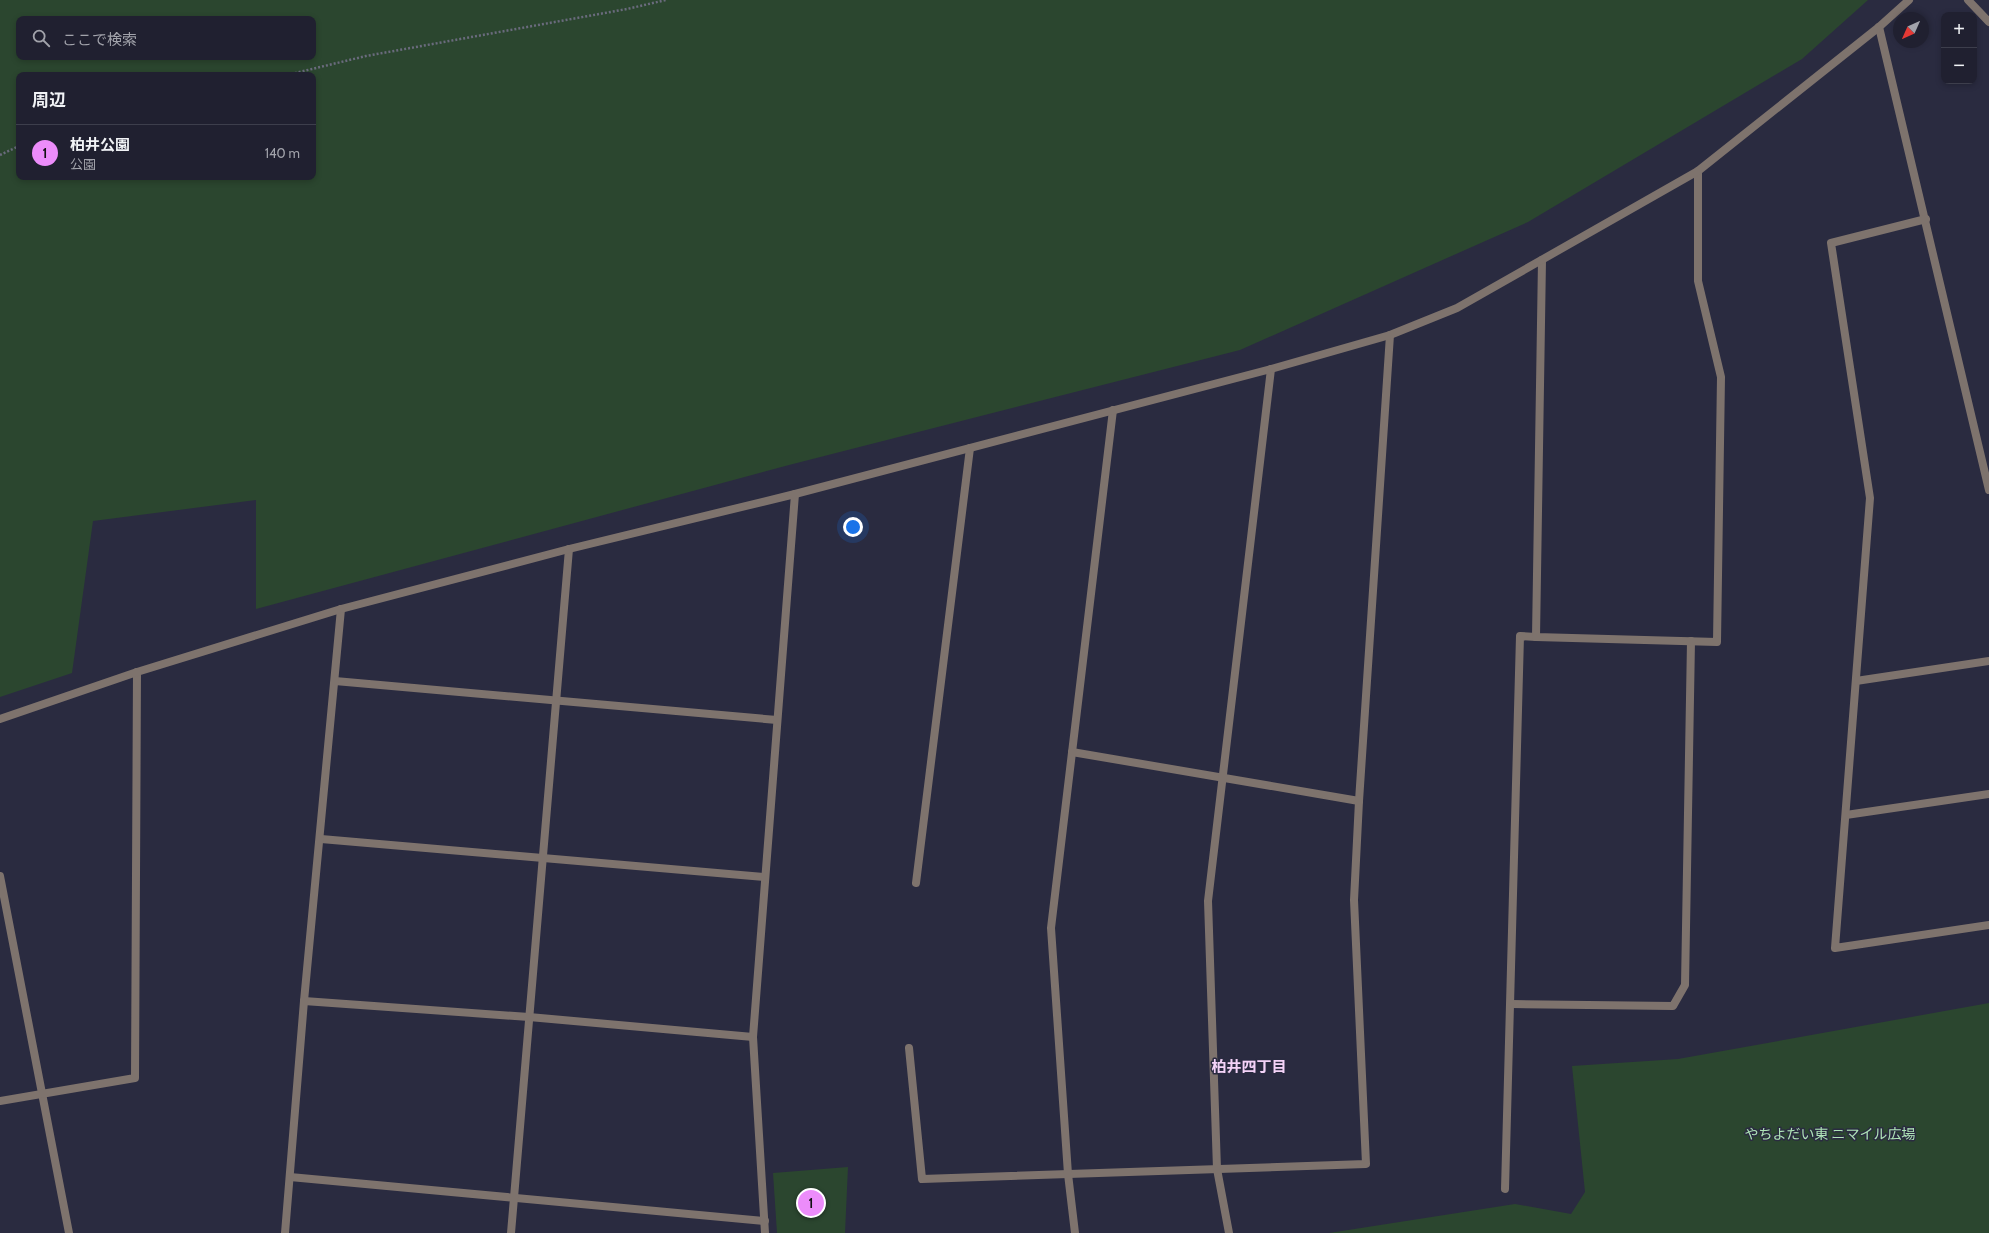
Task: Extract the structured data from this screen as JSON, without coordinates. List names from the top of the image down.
{
  "districts": ["柏井四丁目"],
  "parks": ["やちよだい東 ニマイル広場"],
  "north": "bottom left",
  "page": {
    "map_buttons": ["+", "−"],
    "search": "ここで検索",
    "heading": "周辺",
    "list": [
      {
        "mark": "1",
        "name": "柏井公園",
        "note": "公園",
        "value": "140 m"
      }
    ],
    "pins": "1"
  }
}
